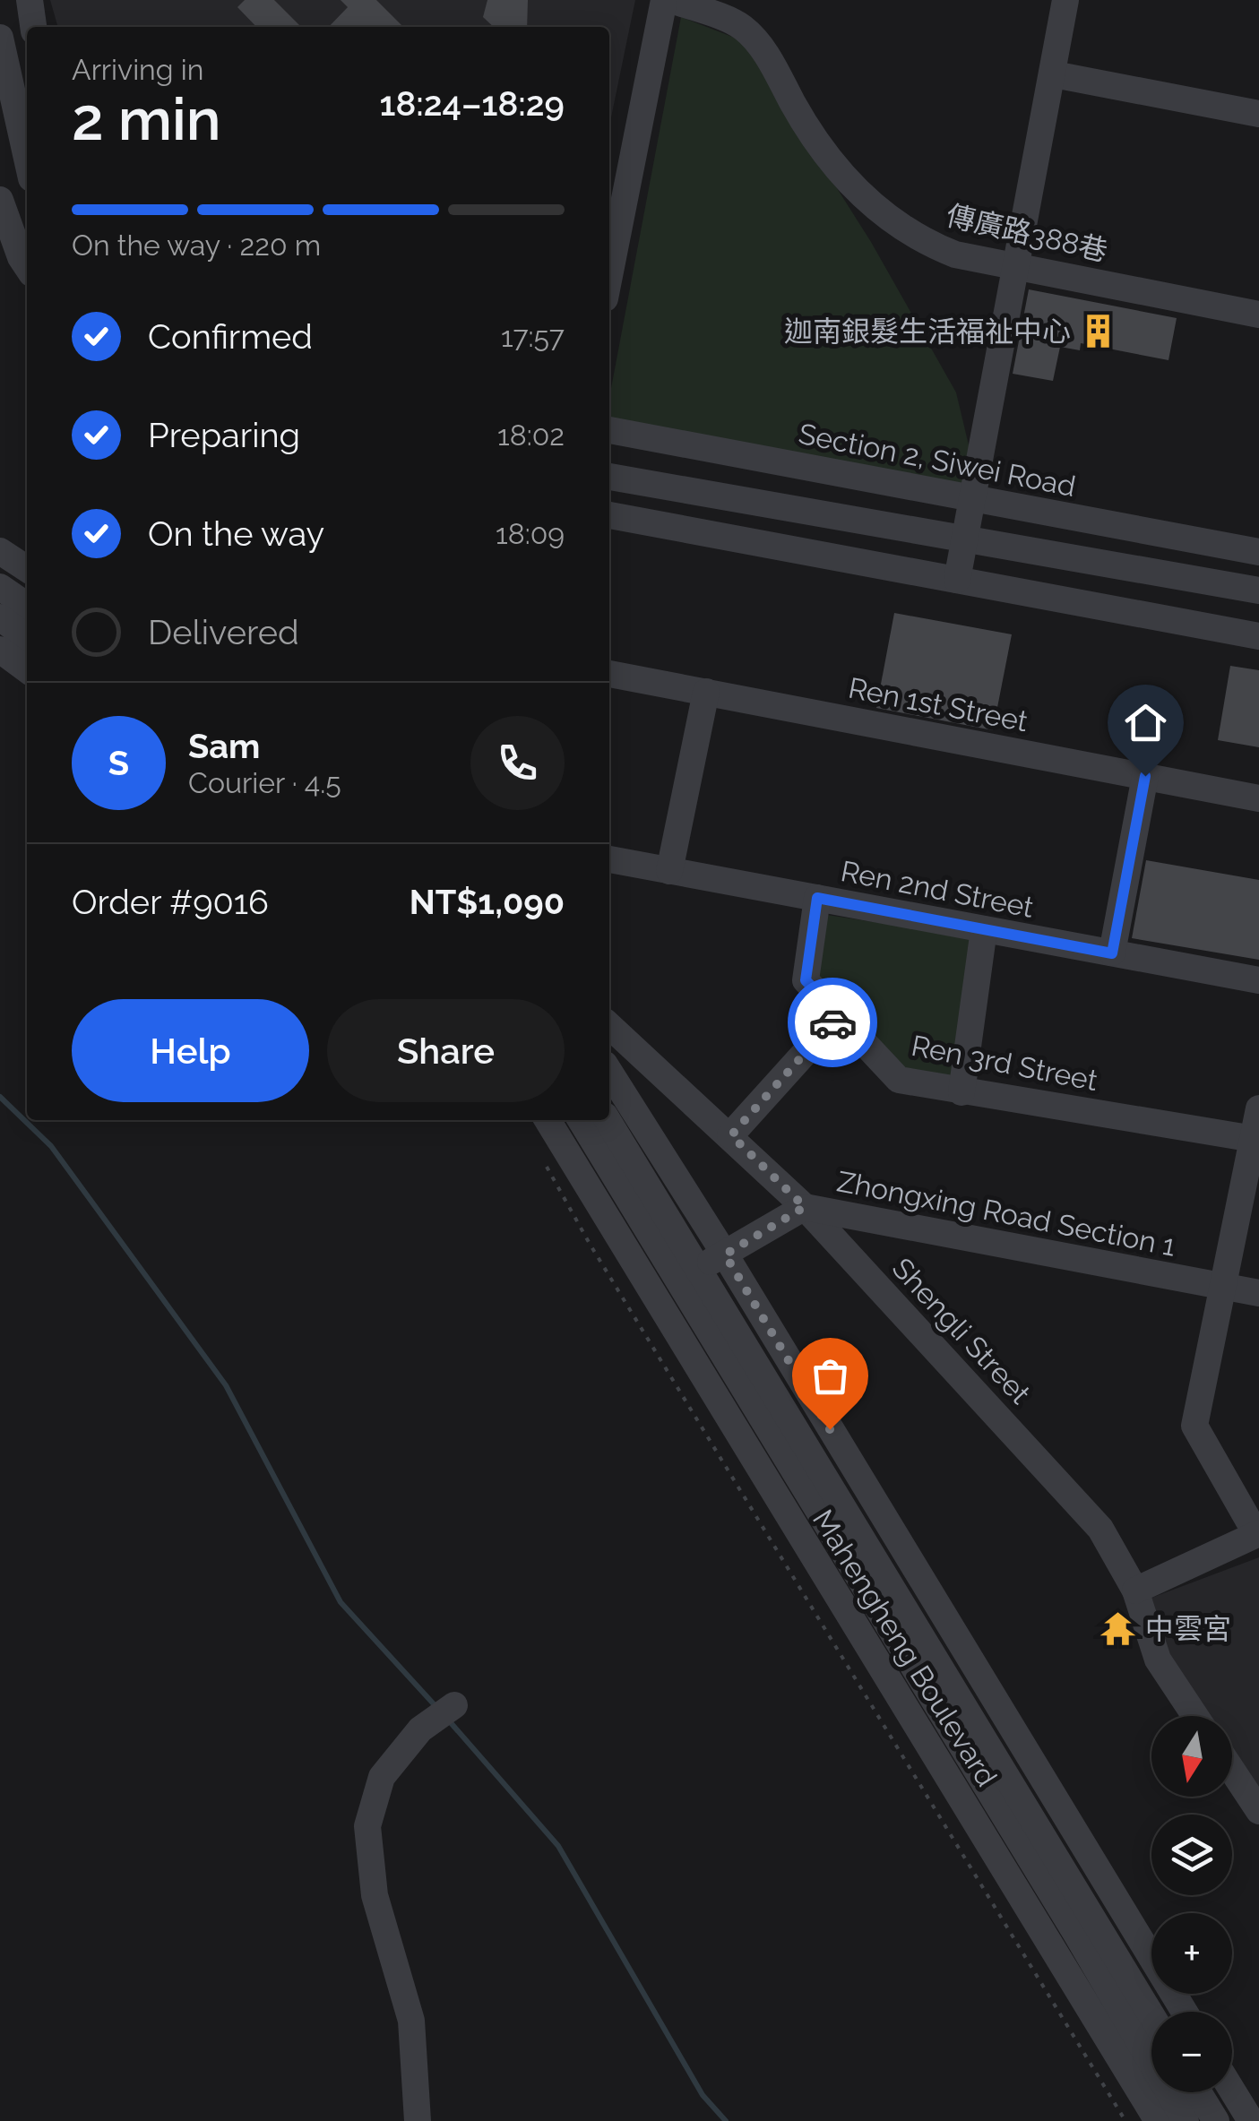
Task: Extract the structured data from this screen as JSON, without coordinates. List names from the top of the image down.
{
  "streets": {
    "street": [
      "傳廣路388巷",
      "Section 2, Siwei Road",
      "Ren 1st Street",
      "Ren 2nd Street",
      "Ren 3rd Street",
      "Zhongxing Road Section 1",
      "Shengli Street",
      "Mahengheng Boulevard"
    ]
  },
  "crossings": [
    ["Ren 2nd Street", "Ren 3rd Street"],
    ["Zhongxing Road Section 1", "Shengli Street"],
    ["Zhongxing Road Section 1", "Mahengheng Boulevard"]
  ],
  "places": {
    "building": ["迦南銀髮生活福祉中心"],
    "temple": ["中雲宮"]
  },
  "north": "bottom",
  "page": {
    "heading": ["2 min", "Arriving in", "18:24–18:29"],
    "panel": [
      "Sam",
      "Courier · 4.5",
      "Order #9016",
      "NT$1,090"
    ],
    "bar": "On the way · 220 m",
    "list": [
      ["Confirmed", "17:57"],
      ["Preparing", "18:02"],
      ["On the way", "18:09"],
      "Delivered"
    ],
    "round": "S",
    "buttons": ["Help", "Share"],
    "map_buttons": ["+", "−"]
  }
}
